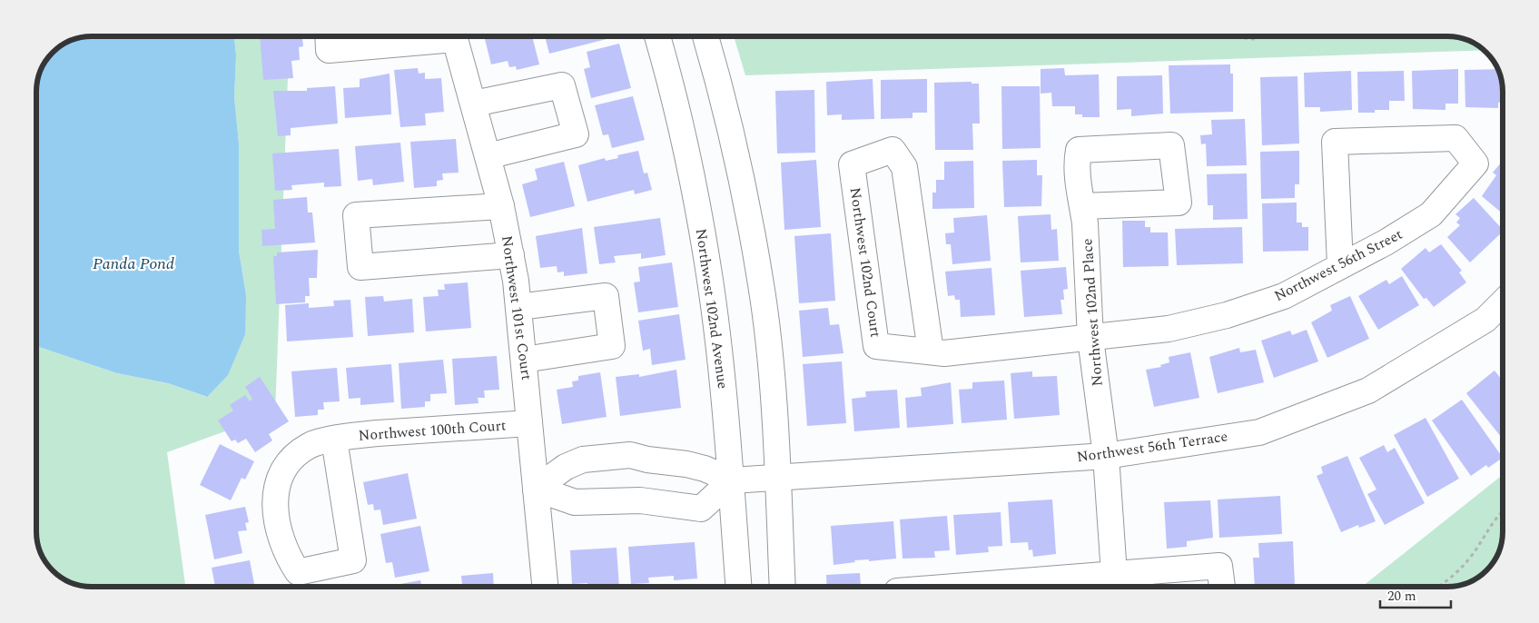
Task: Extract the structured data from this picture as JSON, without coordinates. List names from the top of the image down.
{
  "streets": {
    "street": [
      "Northwest 102nd Court",
      "Northwest 56th Street",
      "Northwest 101st Court",
      "Northwest 102nd Avenue",
      "Northwest 102nd Place",
      "Northwest 100th Court",
      "Northwest 56th Terrace"
    ]
  },
  "crossings": [
    ["Northwest 102nd Court", "Northwest 56th Street"],
    ["Northwest 56th Street", "Northwest 102nd Place"],
    ["Northwest 101st Court", "Northwest 100th Court"],
    ["Northwest 101st Court", "Northwest 56th Terrace"],
    ["Northwest 102nd Avenue", "Northwest 56th Terrace"],
    ["Northwest 102nd Place", "Northwest 56th Terrace"]
  ],
  "water": ["Panda Pond"],
  "scale_bar": "20 m"
}
